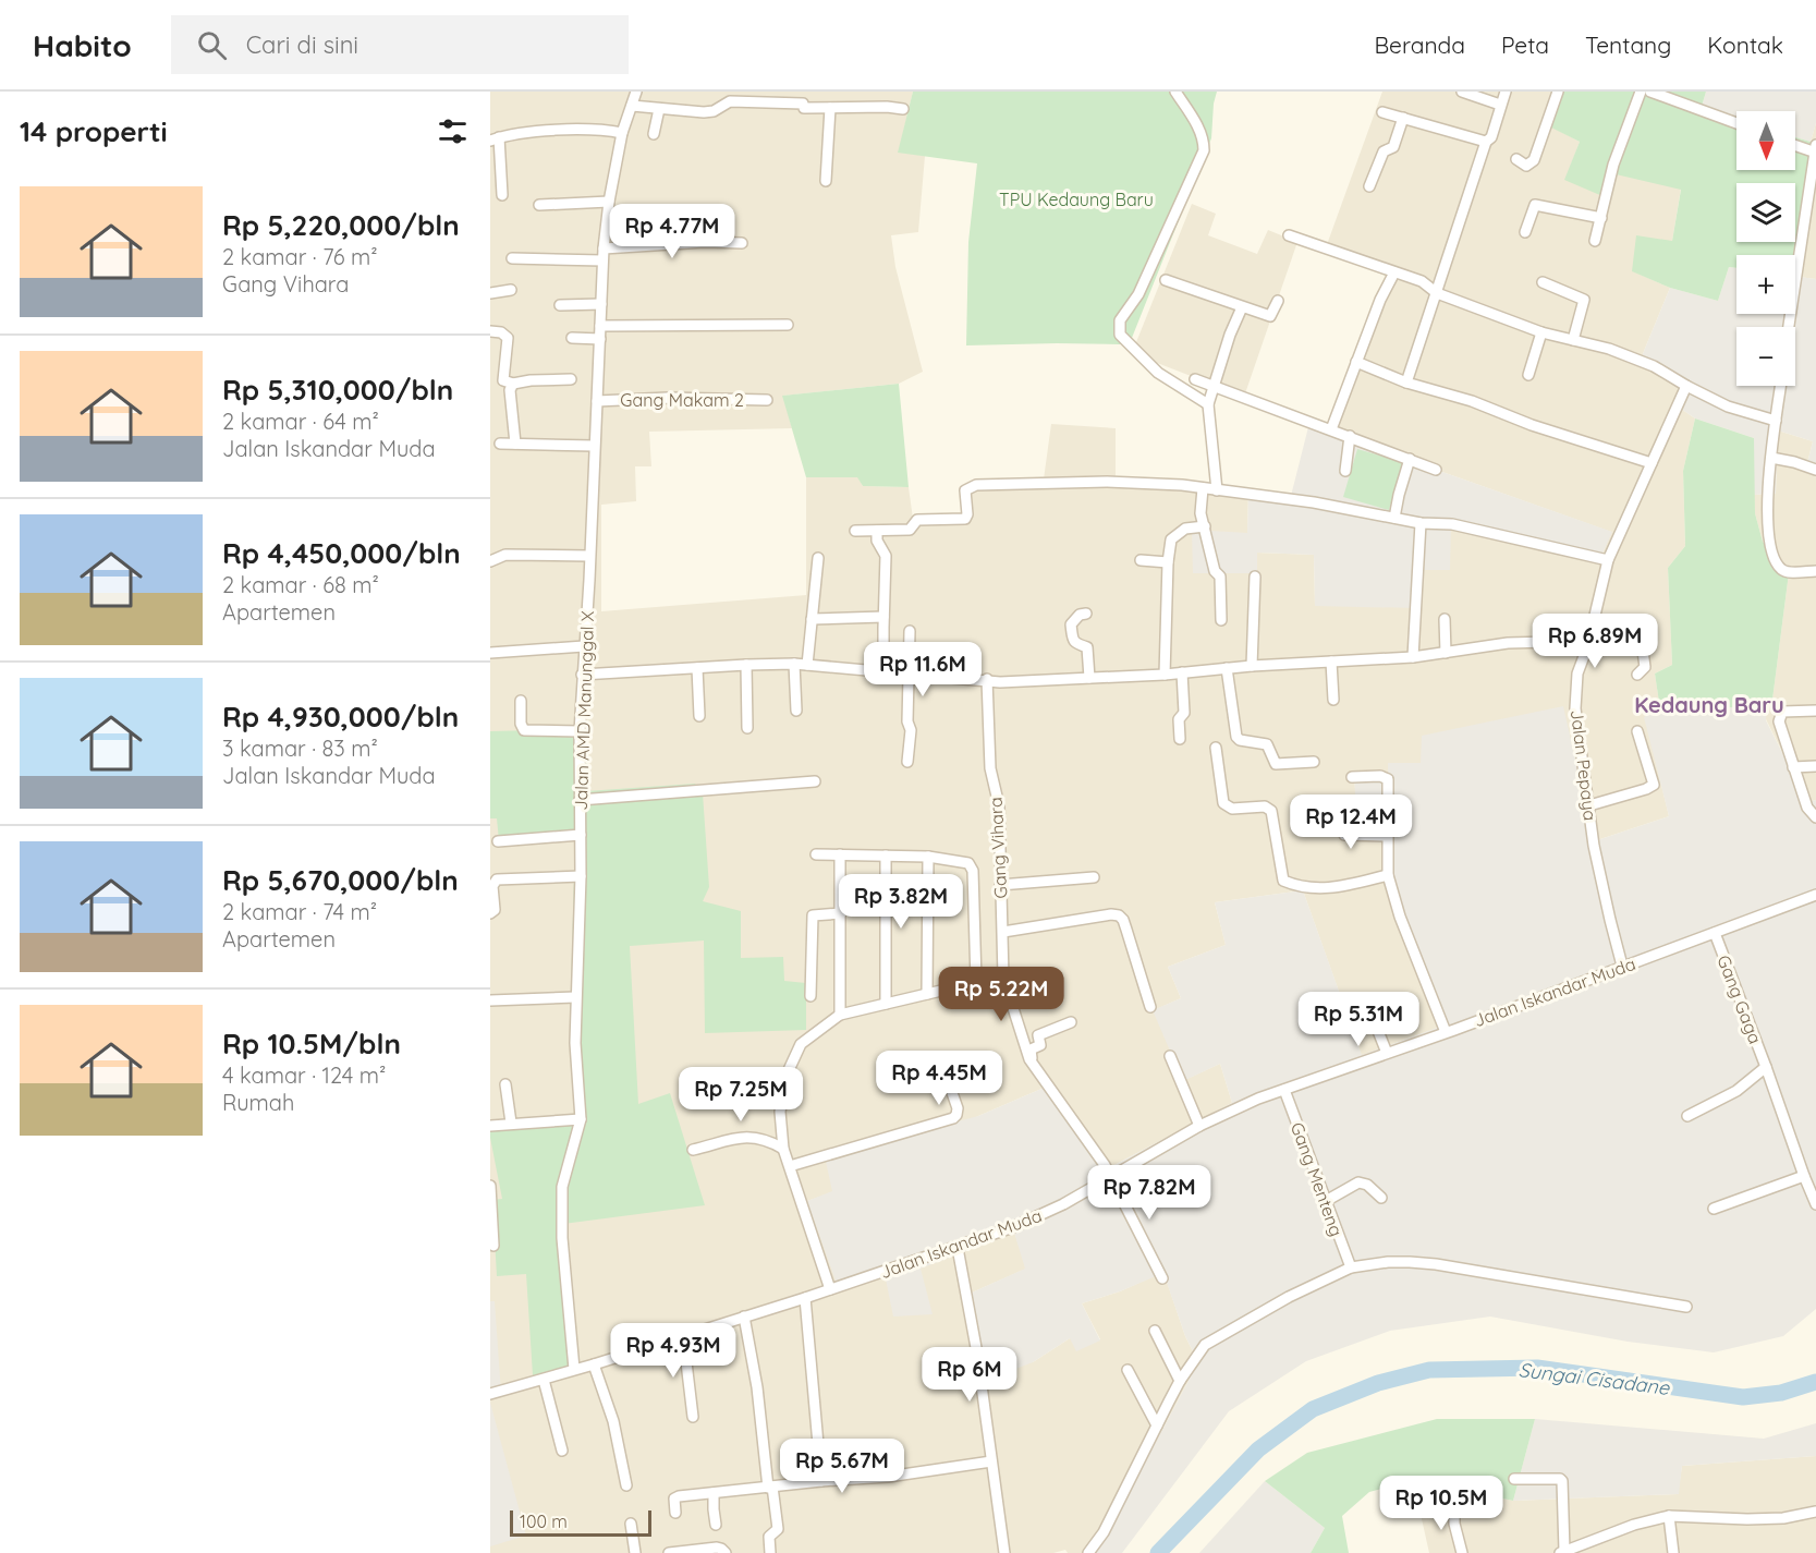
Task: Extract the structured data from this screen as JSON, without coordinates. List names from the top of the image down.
{
  "streets": {
    "street": [
      "Gang Makam 2",
      "Jalan AMD Manunggal X",
      "Jalan Pepaya",
      "Gang Vihara",
      "Jalan Iskandar Muda",
      "Gang Gaga",
      "Gang Menteng"
    ]
  },
  "crossings": [
    ["Gang Makam 2", "Jalan AMD Manunggal X"],
    ["Jalan AMD Manunggal X", "Jalan Iskandar Muda"],
    ["Jalan Pepaya", "Jalan Iskandar Muda"],
    ["Gang Vihara", "Jalan Iskandar Muda"],
    ["Jalan Iskandar Muda", "Gang Gaga"],
    ["Jalan Iskandar Muda", "Gang Menteng"]
  ],
  "districts": ["Kedaung Baru"],
  "water": ["Sungai Cisadane"],
  "parks": ["TPU Kedaung Baru"],
  "scale_bar": "100 m",
  "north": "bottom",
  "page": {
    "header": "Habito",
    "search": "Cari di sini",
    "nav": [
      "Beranda",
      "Peta",
      "Tentang",
      "Kontak"
    ],
    "heading": "14 properti",
    "map_buttons": ["+", "−"],
    "list": [
      {
        "name": "Rp 5,220,000/bln",
        "note": "2 kamar · 76 m² · Gang Vihara"
      },
      {
        "name": "Rp 5,310,000/bln",
        "note": "2 kamar · 64 m² · Jalan Iskandar Muda"
      },
      {
        "name": "Rp 4,450,000/bln",
        "note": "2 kamar · 68 m² · Apartemen"
      },
      {
        "name": "Rp 4,930,000/bln",
        "note": "3 kamar · 83 m² · Jalan Iskandar Muda"
      },
      {
        "name": "Rp 5,670,000/bln",
        "note": "2 kamar · 74 m² · Apartemen"
      },
      {
        "name": "Rp 10.5M/bln",
        "note": "4 kamar · 124 m² · Rumah"
      }
    ],
    "price": [
      "Rp 4.77M",
      "Rp 6.89M",
      "Rp 11.6M",
      "Rp 12.4M",
      "Rp 3.82M",
      "Rp 5.22M",
      "Rp 5.31M",
      "Rp 4.45M",
      "Rp 7.25M",
      "Rp 7.82M",
      "Rp 4.93M",
      "Rp 6M",
      "Rp 5.67M",
      "Rp 10.5M"
    ],
    "scale": "100 m"
  }
}
